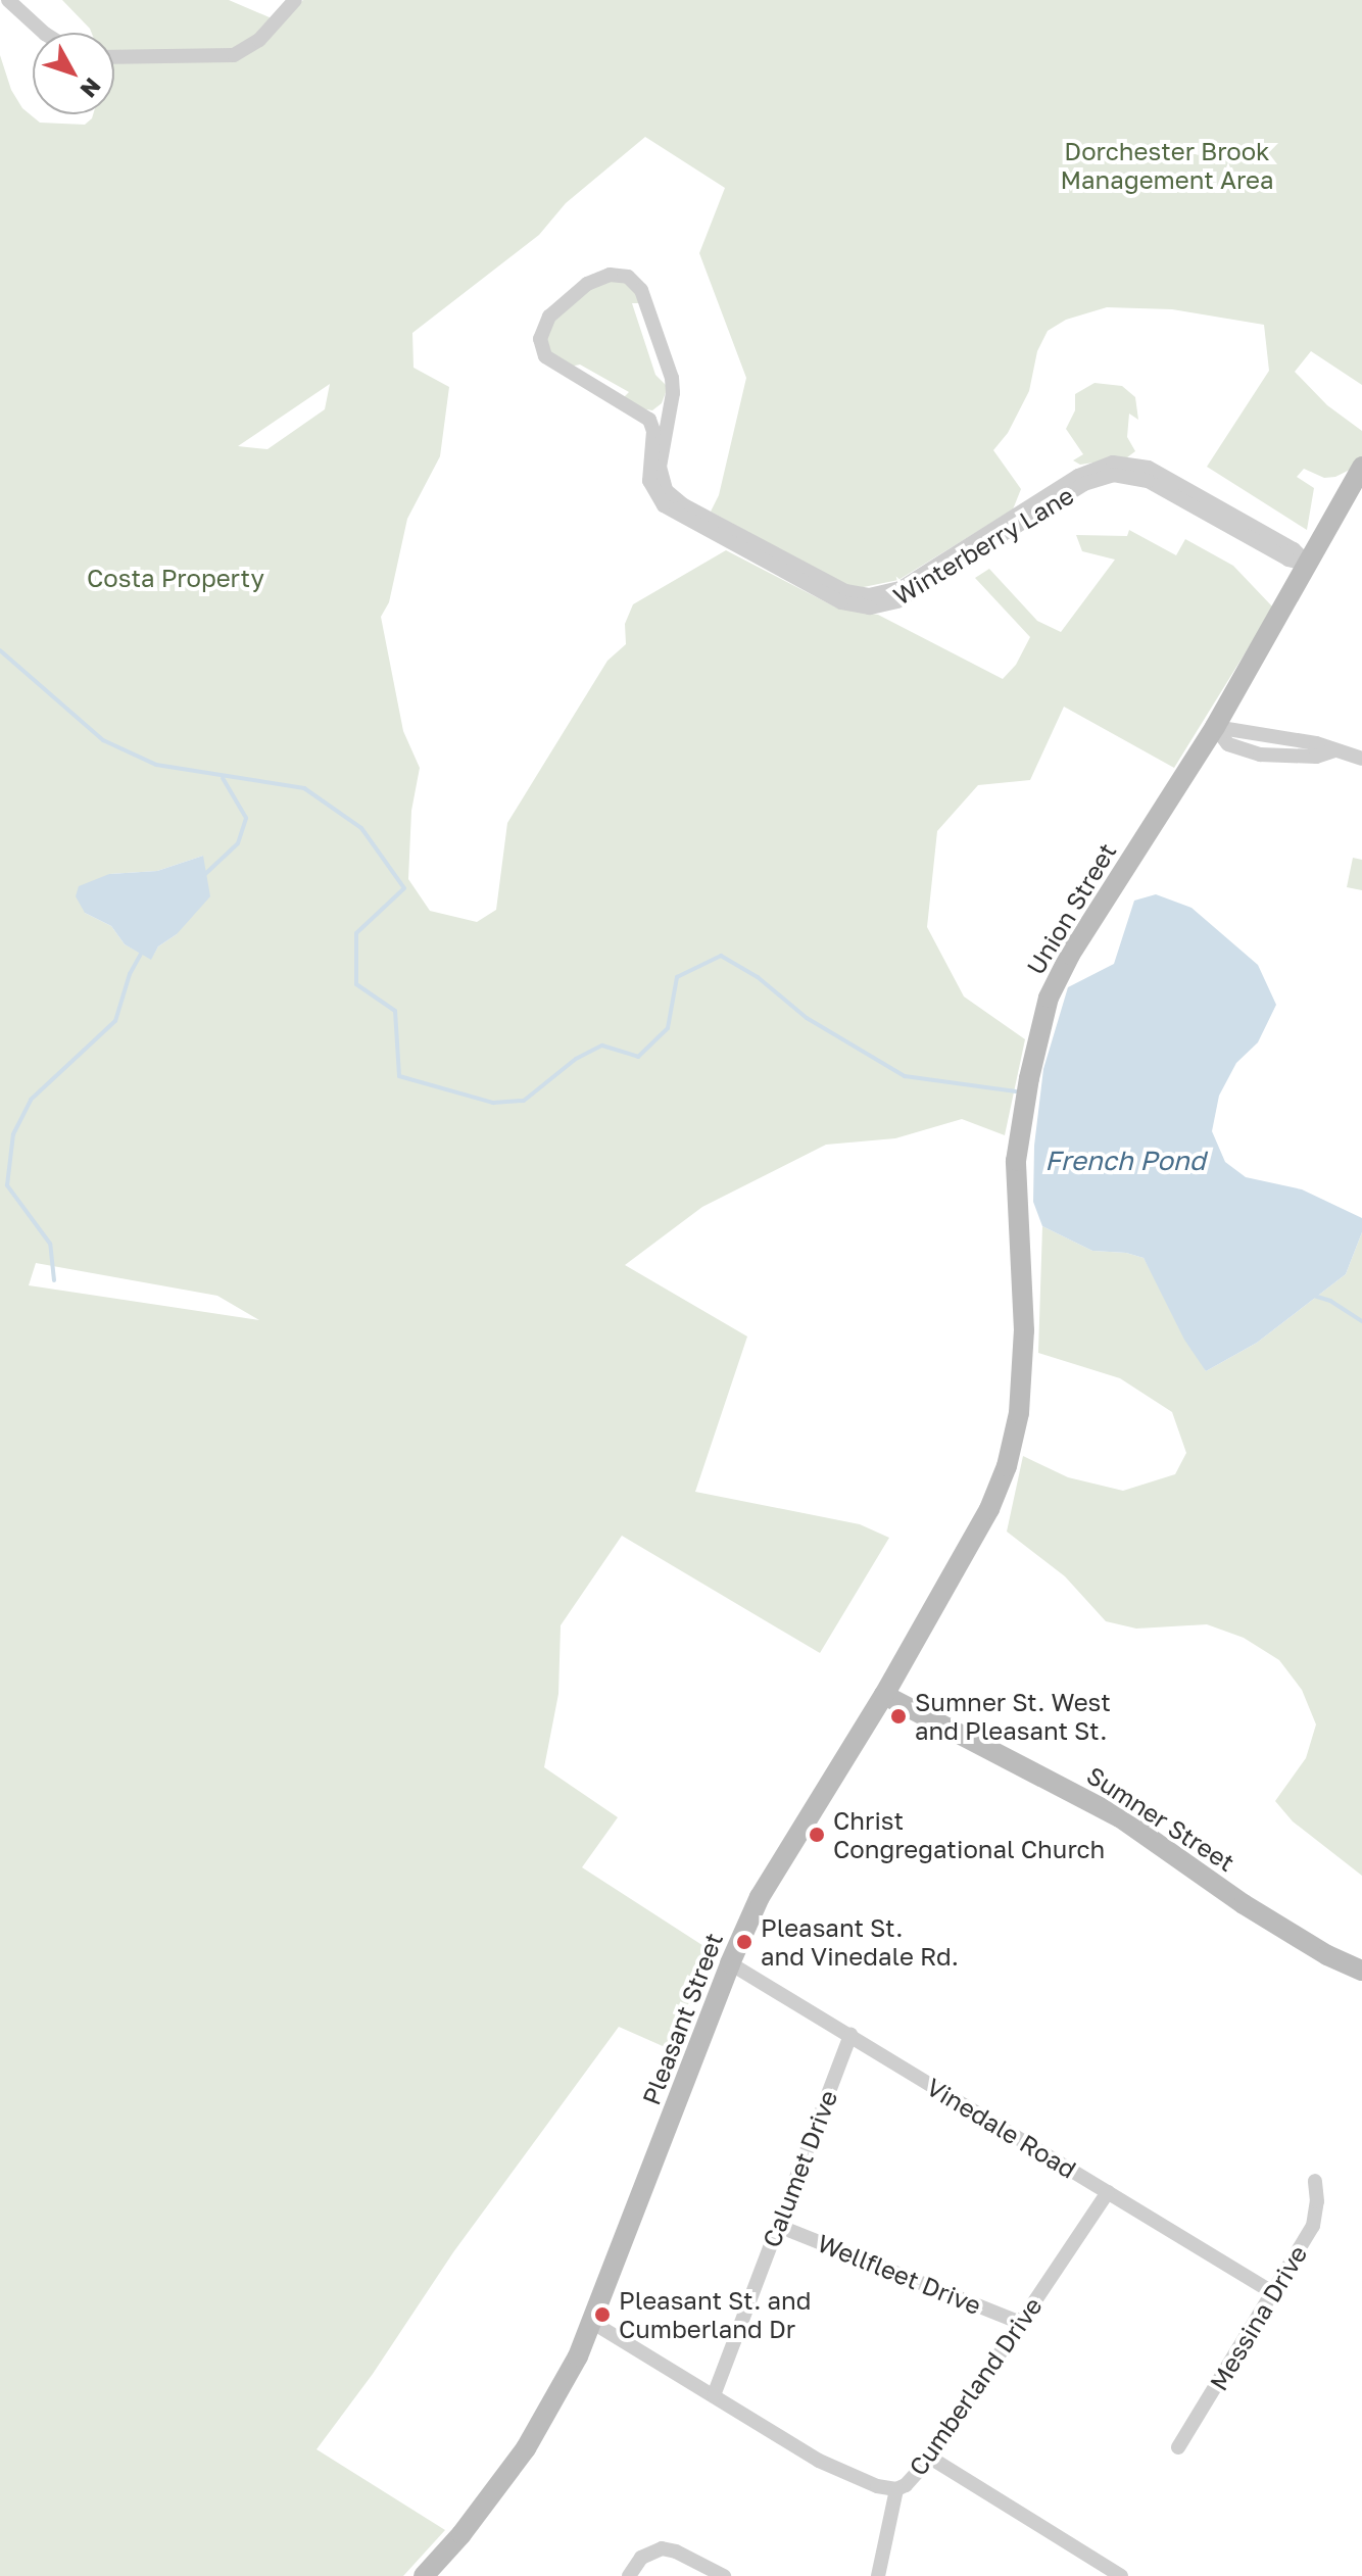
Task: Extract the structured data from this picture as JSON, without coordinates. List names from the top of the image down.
{
  "streets": {
    "main road": ["Union Street", "Sumner Street", "Pleasant Street"],
    "street": [
      "Winterberry Lane",
      "Vinedale Road",
      "Calumet Drive",
      "Wellfleet Drive",
      "Messina Drive",
      "Cumberland Drive"
    ]
  },
  "crossings": [
    ["Winterberry Lane", "Union Street"],
    ["Union Street", "Pleasant Street"],
    ["Sumner Street", "Pleasant Street"],
    ["Pleasant Street", "Vinedale Road"],
    ["Pleasant Street", "Cumberland Drive"],
    ["Vinedale Road", "Calumet Drive"],
    ["Vinedale Road", "Messina Drive"],
    ["Vinedale Road", "Cumberland Drive"],
    ["Calumet Drive", "Wellfleet Drive"],
    ["Calumet Drive", "Cumberland Drive"],
    ["Wellfleet Drive", "Cumberland Drive"]
  ],
  "water": ["French Pond"],
  "parks": ["Dorchester Brook Management Area", "Costa Property"],
  "places": [
    "Sumner St. West and Pleasant St.",
    "Christ Congregational Church",
    "Pleasant St. and Vinedale Rd.",
    "Pleasant St. and Cumberland Dr"
  ],
  "north": "bottom right"
}
